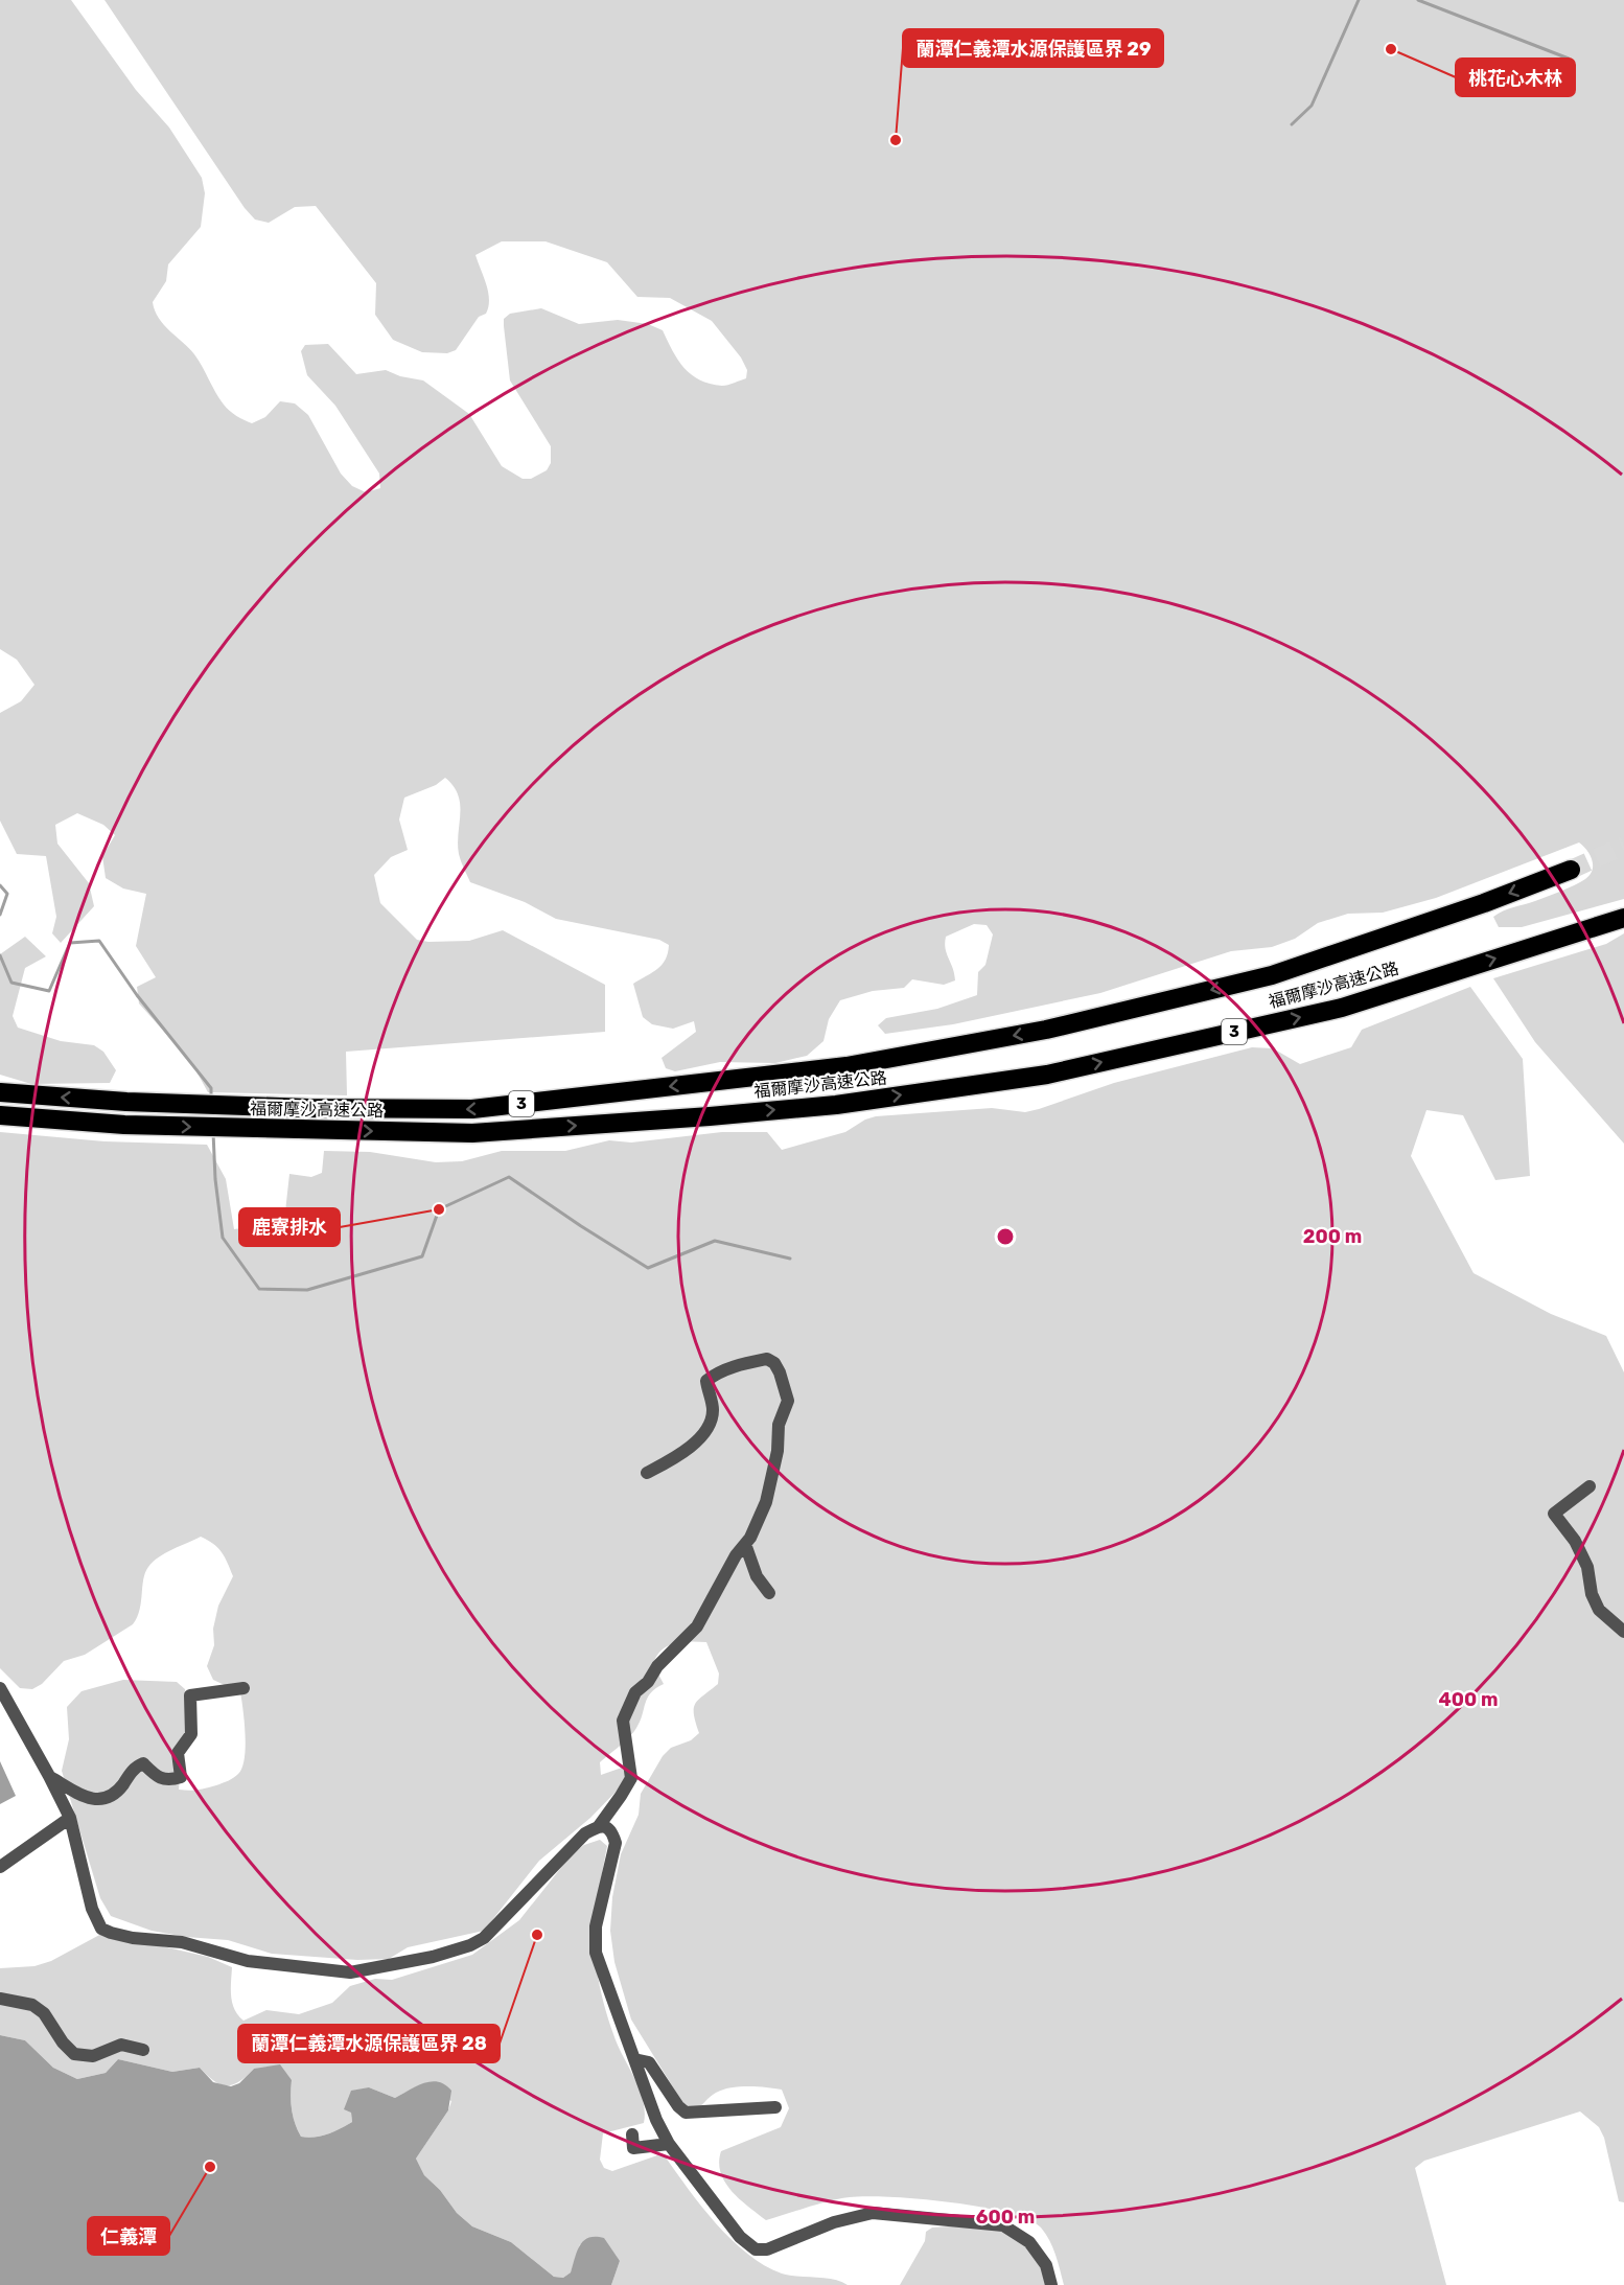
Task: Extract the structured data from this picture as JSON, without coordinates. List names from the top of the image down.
{
  "streets": {
    "highway": ["福爾摩沙高速公路", "3"]
  },
  "places": [
    "桃花心木林",
    "蘭潭仁義潭水源保護區界 29",
    "鹿寮排水",
    "蘭潭仁義潭水源保護區界 28",
    "仁義潭"
  ],
  "rings": ["200 m", "400 m", "600 m"]
}
